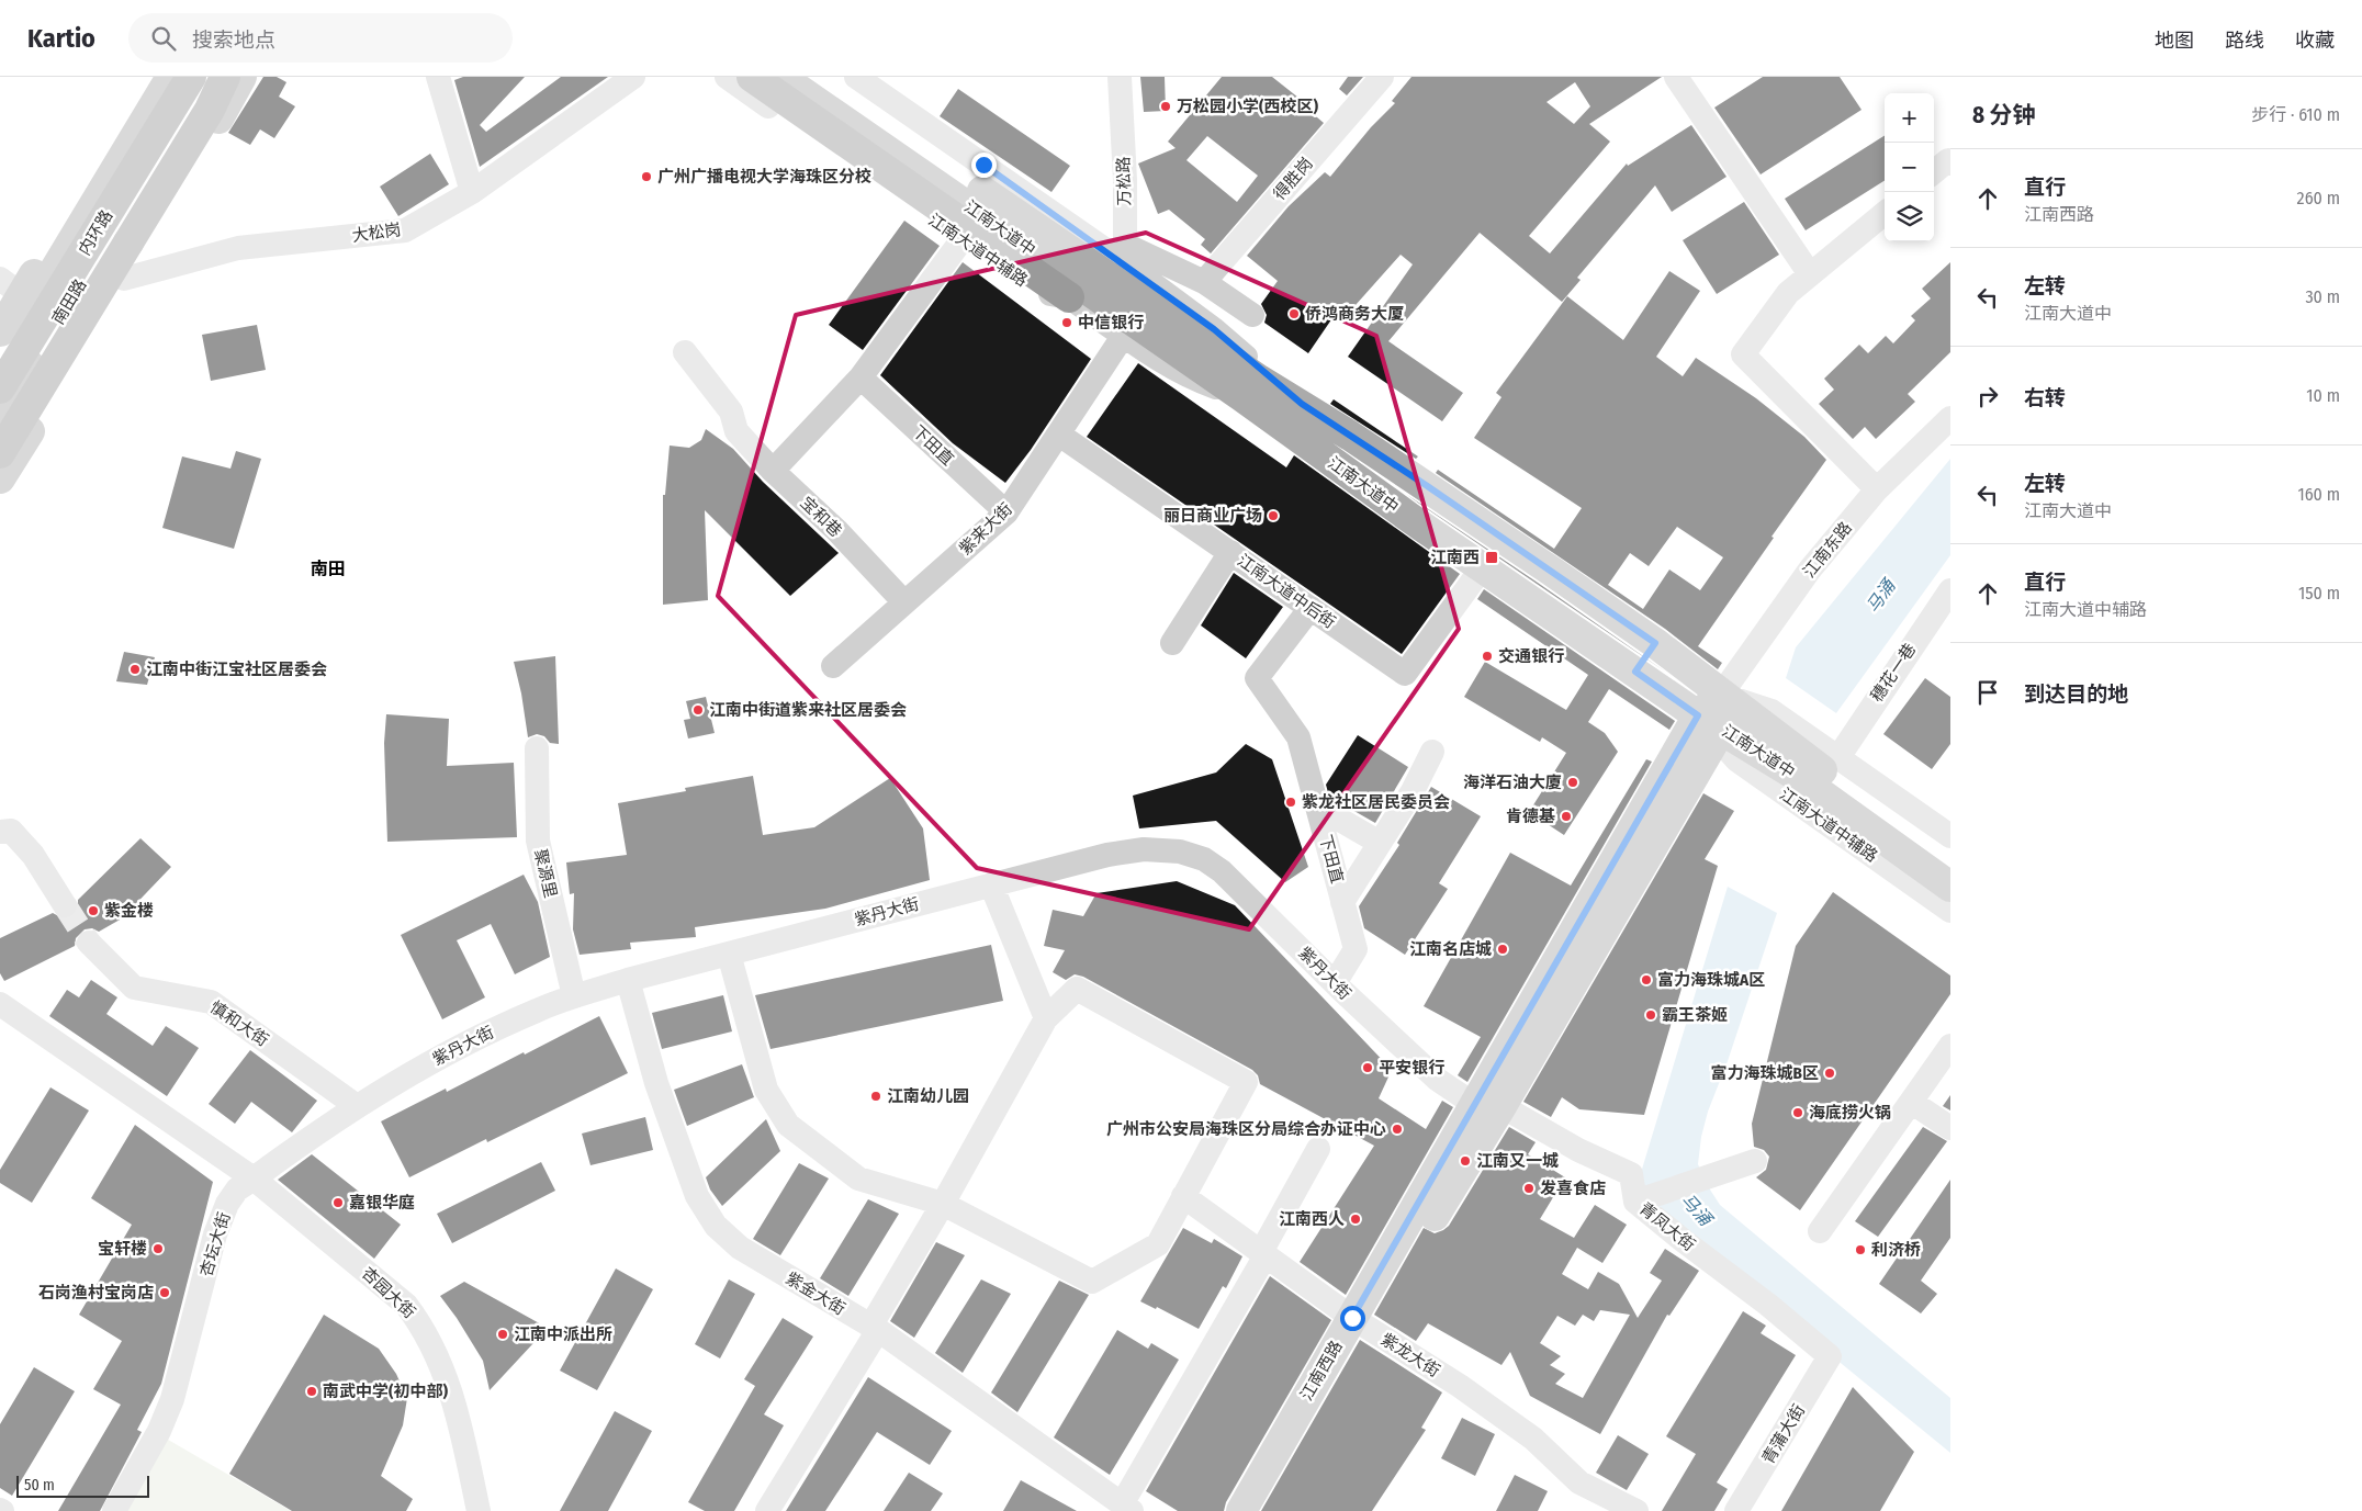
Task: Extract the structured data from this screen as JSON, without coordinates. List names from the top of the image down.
{
  "streets": {
    "highway": ["内环路"],
    "main road": ["江南大道中", "南田路", "江南西路"],
    "street": [
      "得胜岗",
      "万松路",
      "大松岗",
      "江南大道中辅路",
      "下田直",
      "宝和巷",
      "紫来大街",
      "江南东路",
      "江南大道中后街",
      "穗花一巷",
      "聚源里",
      "紫丹大街",
      "慎和大街",
      "青凤大街",
      "杏坛大街",
      "杏园大街",
      "紫金大街",
      "紫龙大街",
      "青蒲大街"
    ]
  },
  "crossings": [
    ["万松路", "江南大道中"],
    ["江南大道中", "江南大道中辅路"],
    ["江南大道中", "江南东路"],
    ["江南大道中", "江南大道中后街"],
    ["江南大道中", "江南西路"],
    ["内环路", "南田路"],
    ["江南大道中辅路", "紫来大街"],
    ["江南大道中辅路", "江南东路"],
    ["江南大道中辅路", "穗花一巷"],
    ["江南大道中辅路", "江南西路"],
    ["下田直", "紫来大街"],
    ["下田直", "江南大道中后街"],
    ["下田直", "紫丹大街"],
    ["宝和巷", "紫来大街"],
    ["紫来大街", "江南大道中后街"],
    ["江南东路", "江南西路"],
    ["聚源里", "紫丹大街"],
    ["紫丹大街", "慎和大街"],
    ["紫丹大街", "青凤大街"],
    ["紫丹大街", "杏坛大街"],
    ["紫丹大街", "杏园大街"],
    ["紫丹大街", "紫金大街"],
    ["紫丹大街", "江南西路"],
    ["青凤大街", "江南西路"],
    ["青凤大街", "青蒲大街"],
    ["杏坛大街", "杏园大街"],
    ["紫龙大街", "江南西路"]
  ],
  "districts": ["南田"],
  "water": ["马涌"],
  "places": {
    "other": [
      "万松园小学(西校区)",
      "广州广播电视大学海珠区分校",
      "侨鸿商务大厦",
      "中信银行",
      "丽日商业广场",
      "交通银行",
      "江南中街江宝社区居委会",
      "江南中街道紫来社区居委会",
      "海洋石油大廈",
      "紫龙社区居民委员会",
      "肯德基",
      "紫金楼",
      "江南名店城",
      "富力海珠城A区",
      "霸王茶姬",
      "平安银行",
      "富力海珠城B区",
      "江南幼儿园",
      "海底捞火锅",
      "广州市公安局海珠区分局综合办证中心",
      "江南又一城",
      "发喜食店",
      "嘉银华庭",
      "江南西人",
      "宝轩楼",
      "利济桥",
      "石岗渔村宝岗店",
      "江南中派出所",
      "南武中学(初中部)"
    ],
    "transit": ["江南西"]
  },
  "scale_bar": "50 m",
  "page": {
    "header": "Kartio",
    "search": "搜索地点",
    "nav": ["地图", "路线", "收藏"],
    "heading": ["8 分钟", "步行 · 610 m"],
    "map_buttons": ["+", "−"],
    "list": [
      ["直行", "江南西路", "260 m"],
      ["左转", "江南大道中", "30 m"],
      ["右转", "10 m"],
      ["左转", "江南大道中", "160 m"],
      ["直行", "江南大道中辅路", "150 m"],
      "到达目的地"
    ],
    "scale": "50 m"
  }
}
